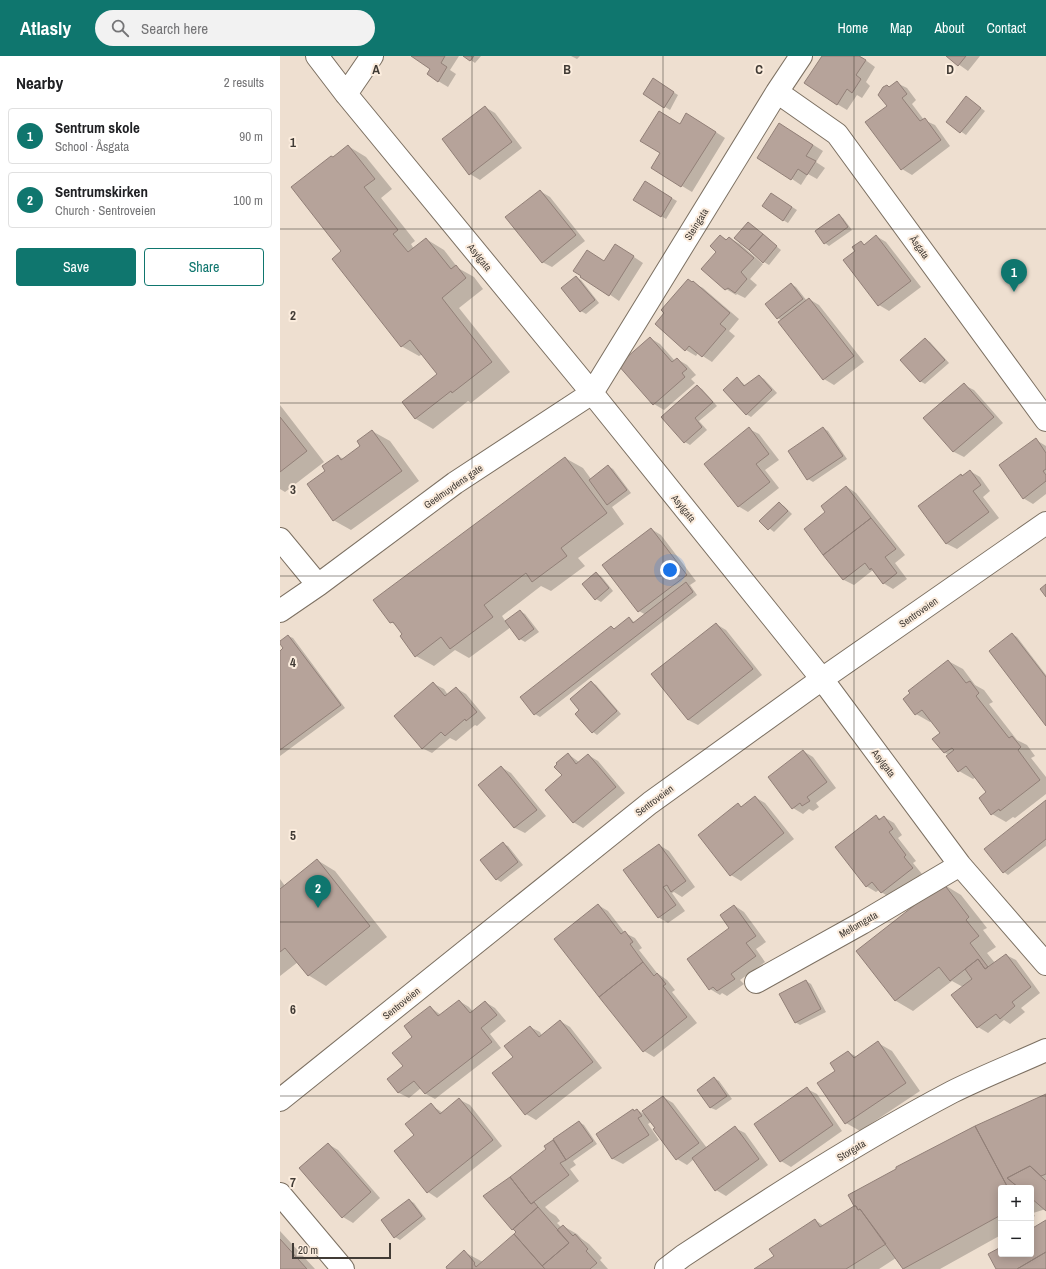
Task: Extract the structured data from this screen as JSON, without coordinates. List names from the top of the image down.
{
  "streets": {
    "street": [
      "Steingata",
      "Åsgata",
      "Asylgata",
      "Geelmuydens gate",
      "Sentroveien",
      "Mellomgata",
      "Storgata"
    ]
  },
  "crossings": [
    ["Steingata", "Åsgata"],
    ["Steingata", "Asylgata"],
    ["Steingata", "Geelmuydens gate"],
    ["Asylgata", "Geelmuydens gate"],
    ["Asylgata", "Sentroveien"],
    ["Asylgata", "Mellomgata"]
  ],
  "scale_bar": "20 m",
  "page": {
    "header": "Atlasly",
    "search": "Search here",
    "nav": [
      "Home",
      "Map",
      "About",
      "Contact"
    ],
    "heading": ["Nearby", "2 results"],
    "list": [
      {
        "mark": "1",
        "name": "Sentrum skole",
        "note": "School · Åsgata",
        "value": "90 m"
      },
      {
        "mark": "2",
        "name": "Sentrumskirken",
        "note": "Church · Sentroveien",
        "value": "100 m"
      }
    ],
    "buttons": ["Save", "Share"],
    "pins": ["1", "2"],
    "map_buttons": ["+", "−"],
    "scale": "20 m"
  },
  "grid": {
    "columns": [
      "A",
      "B",
      "C",
      "D"
    ],
    "rows": [
      "1",
      "2",
      "3",
      "4",
      "5",
      "6",
      "7"
    ]
  }
}
